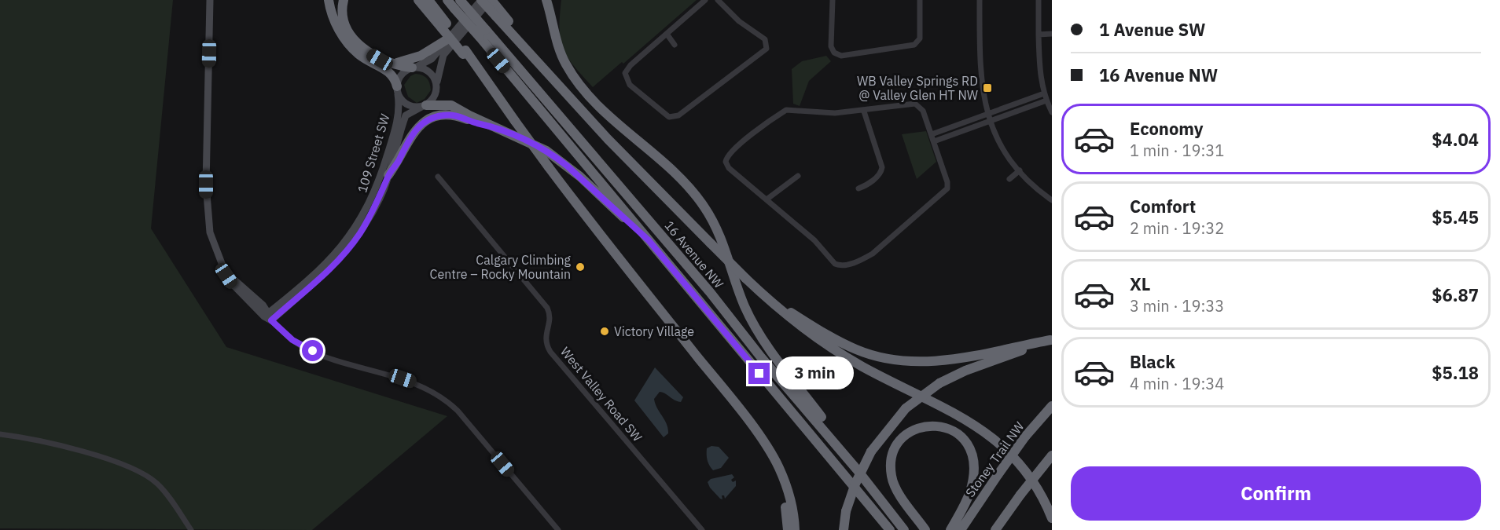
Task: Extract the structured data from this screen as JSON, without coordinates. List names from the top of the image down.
{
  "streets": {
    "highway": ["16 Avenue NW", "Stoney Trail NW"],
    "street": ["109 Street SW", "West Valley Road SW"]
  },
  "places": {
    "transit": ["WB Valley Springs RD @ Valley Glen HT NW"],
    "other": ["Calgary Climbing Centre – Rocky Mountain", "Victory Village"]
  },
  "page": {
    "banner": ["1 Avenue SW", "16 Avenue NW"],
    "list": [
      {
        "name": "Economy",
        "note": "1 min · 19:31",
        "value": "$4.04"
      },
      {
        "name": "Comfort",
        "note": "2 min · 19:32",
        "value": "$5.45"
      },
      {
        "name": "XL",
        "note": "3 min · 19:33",
        "value": "$6.87"
      },
      {
        "name": "Black",
        "note": "4 min · 19:34",
        "value": "$5.18"
      }
    ],
    "bubble": "3 min",
    "buttons": "Confirm"
  }
}
